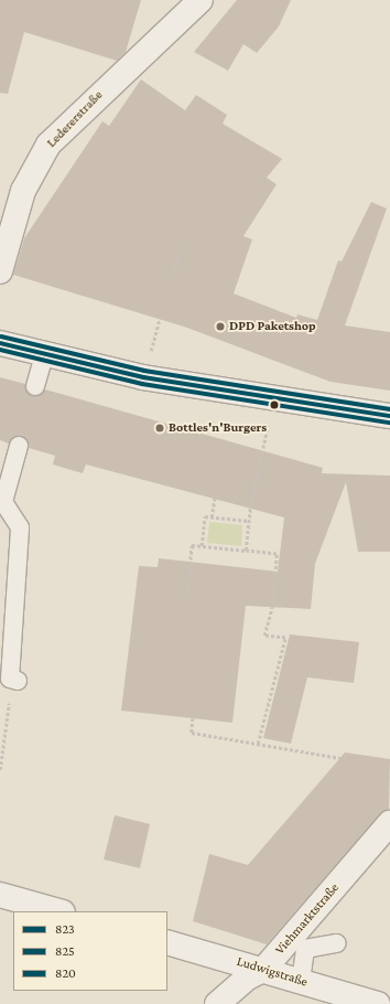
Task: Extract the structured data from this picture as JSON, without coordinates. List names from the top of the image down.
{
  "streets": {
    "street": ["Ledererstraße", "Viehmarktstraße", "Ludwigstraße"]
  },
  "crossings": [
    ["Viehmarktstraße", "Ludwigstraße"]
  ],
  "places": ["DPD Paketshop", "Bottles'n'Burgers"],
  "lines": ["transit line 820", "transit line 823", "transit line 825"],
  "legend": ["823", "825", "820"]
}
